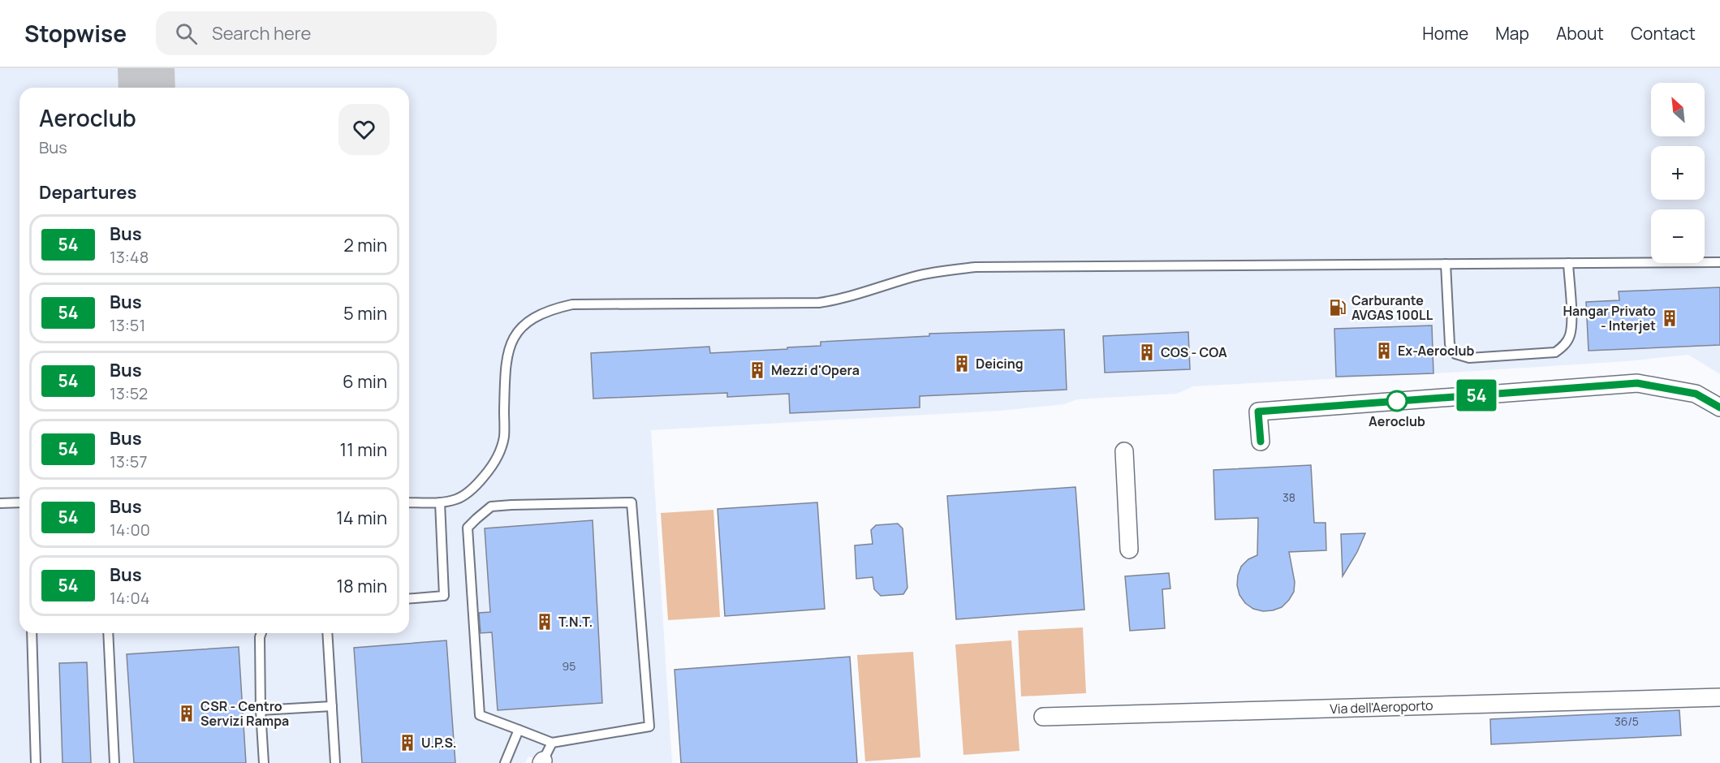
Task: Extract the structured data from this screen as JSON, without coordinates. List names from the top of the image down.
{
  "streets": {
    "street": ["Via dell'Aeroporto"]
  },
  "places": {
    "fuel station": ["Carburante AVGAS 100LL"],
    "building": [
      "Hangar Privato - Interjet",
      "Ex-Aeroclub",
      "COS - COA",
      "Deicing",
      "Mezzi d'Opera",
      "T.N.T.",
      "CSR - Centro Servizi Rampa",
      "U.P.S."
    ],
    "other": ["Aeroclub"]
  },
  "lines": ["bus line 54"],
  "house_numbers": ["38", "95", "36/5"],
  "north": "top left",
  "page": {
    "header": "Stopwise",
    "search": "Search here",
    "nav": [
      "Home",
      "Map",
      "About",
      "Contact"
    ],
    "on_map": "54",
    "map_buttons": ["+", "−"],
    "heading": [
      ["Aeroclub", "Bus"],
      "Departures"
    ],
    "list": [
      {
        "mark": "54",
        "name": "Bus",
        "note": "13:48",
        "value": "2 min"
      },
      {
        "mark": "54",
        "name": "Bus",
        "note": "13:51",
        "value": "5 min"
      },
      {
        "mark": "54",
        "name": "Bus",
        "note": "13:52",
        "value": "6 min"
      },
      {
        "mark": "54",
        "name": "Bus",
        "note": "13:57",
        "value": "11 min"
      },
      {
        "mark": "54",
        "name": "Bus",
        "note": "14:00",
        "value": "14 min"
      },
      {
        "mark": "54",
        "name": "Bus",
        "note": "14:04",
        "value": "18 min"
      }
    ]
  }
}
